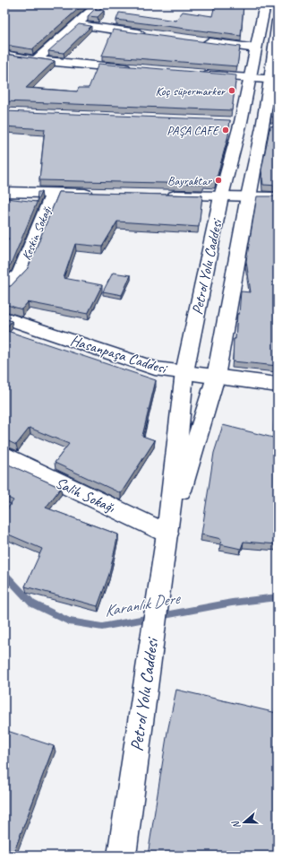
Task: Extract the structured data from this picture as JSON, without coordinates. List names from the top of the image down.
{
  "streets": {
    "main road": [
      "Keskin Sokağı",
      "Petrol Yolu Caddesi",
      "Hasanpaşa Caddesi",
      "Salih Sokağı"
    ]
  },
  "crossings": [
    ["Petrol Yolu Caddesi", "Hasanpaşa Caddesi"],
    ["Petrol Yolu Caddesi", "Salih Sokağı"]
  ],
  "water": ["Karanlık Dere"],
  "places": ["Koç süpermarker", "PAŞA CAFE", "Bayraktar"],
  "north": "left"
}
